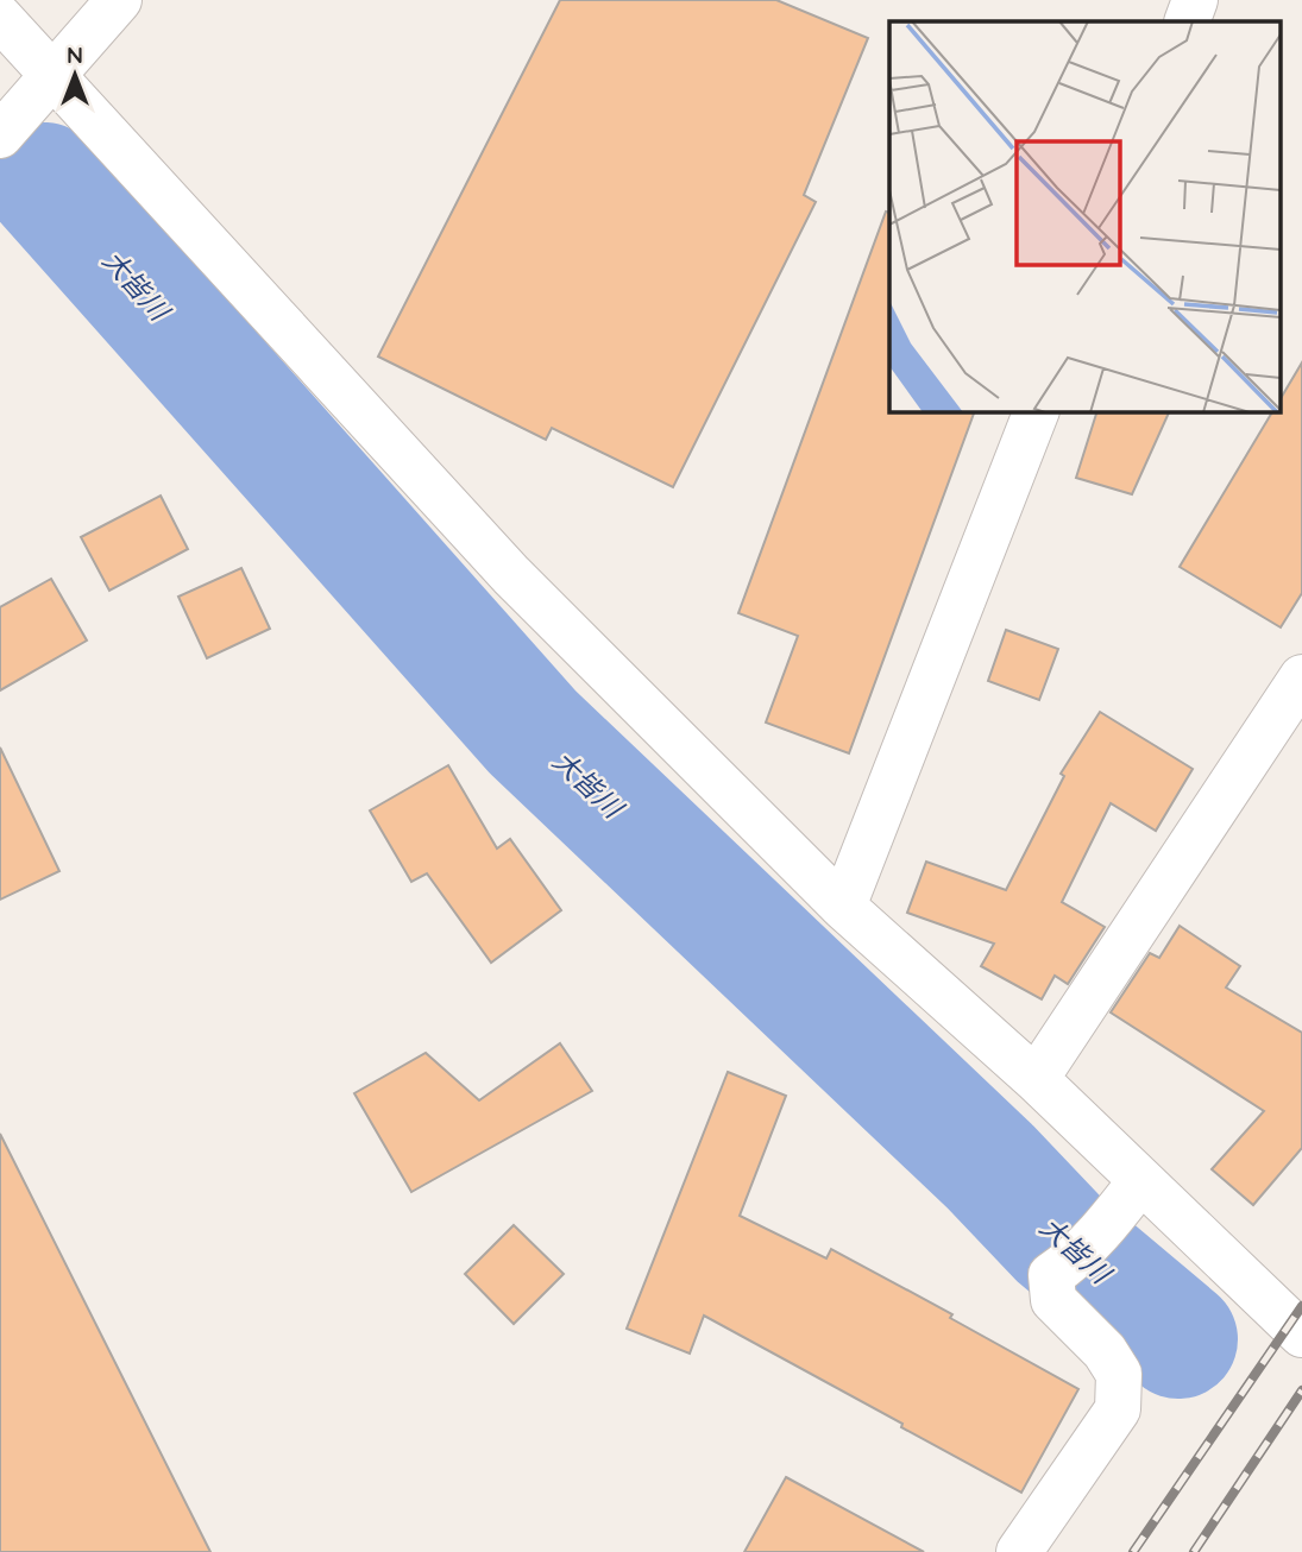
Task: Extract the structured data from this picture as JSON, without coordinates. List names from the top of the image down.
{
  "water": ["大皆川"],
  "north": "top"
}
